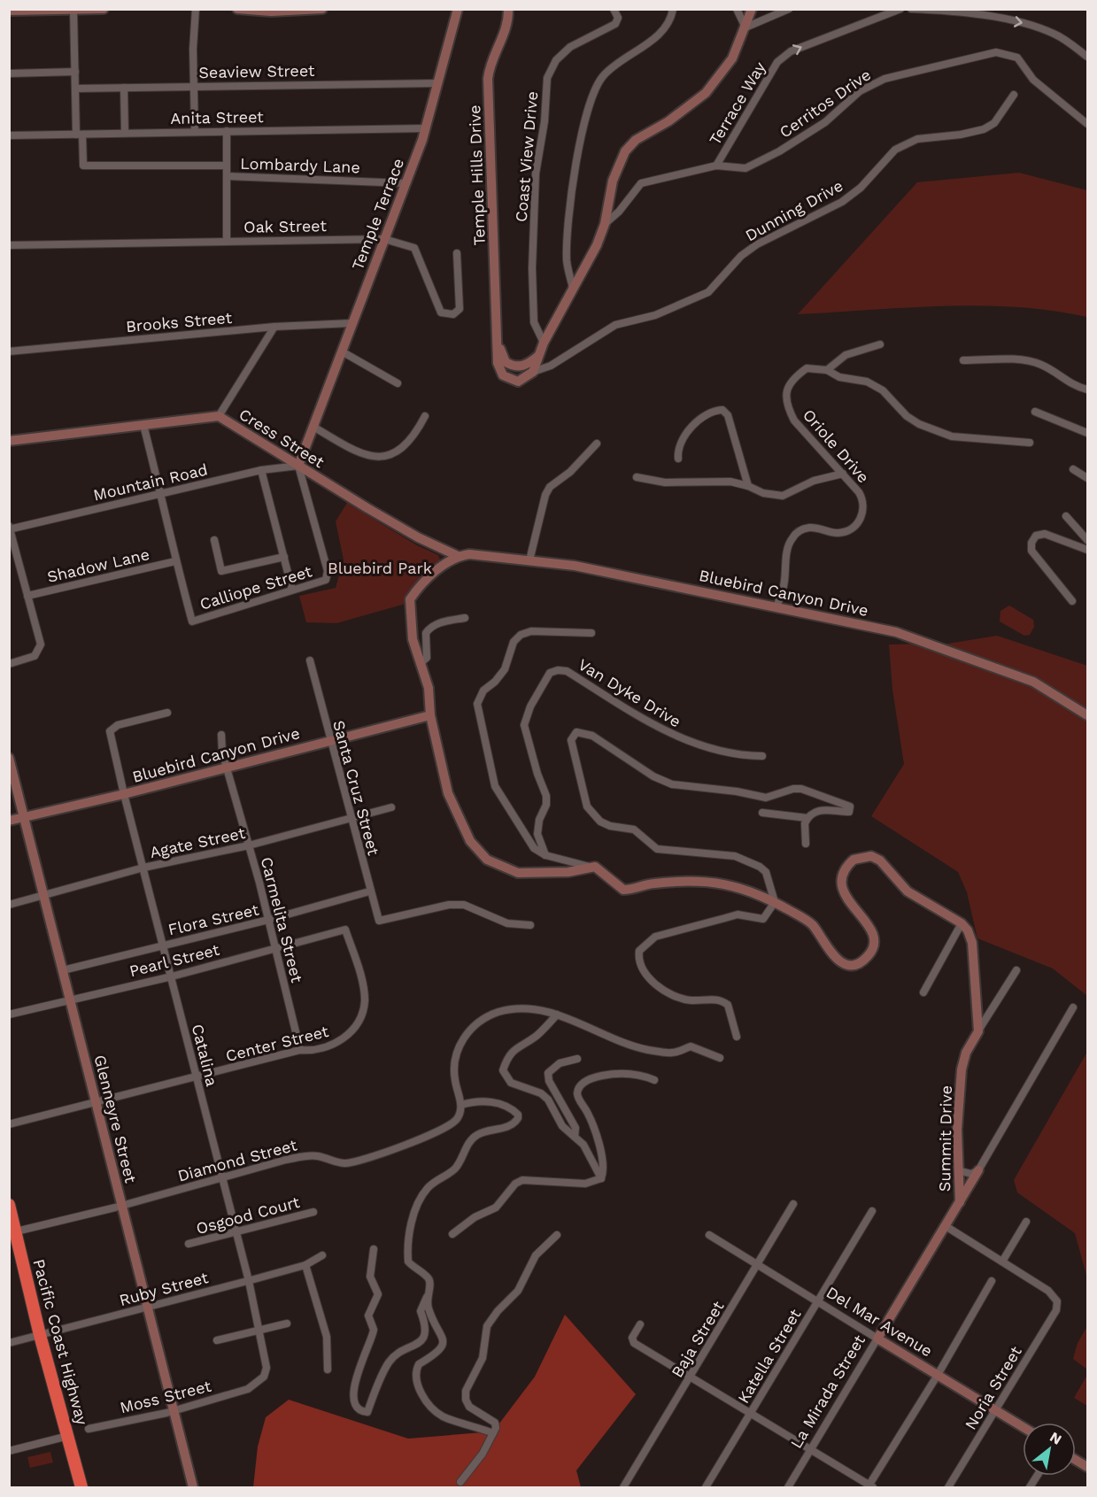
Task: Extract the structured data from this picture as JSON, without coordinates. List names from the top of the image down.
{
  "streets": {
    "highway": ["Pacific Coast Highway"],
    "street": [
      "Seaview Street",
      "Terrace Way",
      "Cerritos Drive",
      "Anita Street",
      "Coast View Drive",
      "Lombardy Lane",
      "Temple Hills Drive",
      "Dunning Drive",
      "Temple Terrace",
      "Oak Street",
      "Brooks Street",
      "Cress Street",
      "Oriole Drive",
      "Mountain Road",
      "Shadow Lane",
      "Calliope Street",
      "Bluebird Canyon Drive",
      "Van Dyke Drive",
      "Santa Cruz Street",
      "Agate Street",
      "Flora Street",
      "Carmelita Street",
      "Pearl Street",
      "Center Street",
      "Catalina",
      "Glenneyre Street",
      "Summit Drive",
      "Diamond Street",
      "Osgood Court",
      "Ruby Street",
      "Del Mar Avenue",
      "Baja Street",
      "Katella Street",
      "Noria Street",
      "La Mirada Street",
      "Moss Street"
    ]
  },
  "crossings": [
    ["Seaview Street", "Temple Terrace"],
    ["Terrace Way", "Cerritos Drive"],
    ["Anita Street", "Lombardy Lane"],
    ["Anita Street", "Temple Terrace"],
    ["Lombardy Lane", "Temple Terrace"],
    ["Temple Hills Drive", "Dunning Drive"],
    ["Temple Terrace", "Oak Street"],
    ["Temple Terrace", "Brooks Street"],
    ["Temple Terrace", "Cress Street"],
    ["Temple Terrace", "Mountain Road"],
    ["Temple Terrace", "Calliope Street"],
    ["Cress Street", "Mountain Road"],
    ["Cress Street", "Calliope Street"],
    ["Cress Street", "Bluebird Canyon Drive"],
    ["Oriole Drive", "Bluebird Canyon Drive"],
    ["Mountain Road", "Calliope Street"],
    ["Shadow Lane", "Calliope Street"],
    ["Bluebird Canyon Drive", "Santa Cruz Street"],
    ["Bluebird Canyon Drive", "Carmelita Street"],
    ["Bluebird Canyon Drive", "Catalina"],
    ["Bluebird Canyon Drive", "Glenneyre Street"],
    ["Santa Cruz Street", "Agate Street"],
    ["Santa Cruz Street", "Flora Street"],
    ["Agate Street", "Carmelita Street"],
    ["Agate Street", "Catalina"],
    ["Agate Street", "Glenneyre Street"],
    ["Flora Street", "Carmelita Street"],
    ["Flora Street", "Catalina"],
    ["Flora Street", "Glenneyre Street"],
    ["Carmelita Street", "Pearl Street"],
    ["Carmelita Street", "Center Street"],
    ["Pearl Street", "Center Street"],
    ["Pearl Street", "Catalina"],
    ["Pearl Street", "Glenneyre Street"],
    ["Center Street", "Catalina"],
    ["Center Street", "Glenneyre Street"],
    ["Catalina", "Diamond Street"],
    ["Catalina", "Osgood Court"],
    ["Catalina", "Ruby Street"],
    ["Catalina", "Moss Street"],
    ["Glenneyre Street", "Diamond Street"],
    ["Glenneyre Street", "Ruby Street"],
    ["Glenneyre Street", "Moss Street"],
    ["Summit Drive", "La Mirada Street"],
    ["Diamond Street", "Pacific Coast Highway"],
    ["Ruby Street", "Pacific Coast Highway"],
    ["Del Mar Avenue", "Baja Street"],
    ["Del Mar Avenue", "Katella Street"],
    ["Del Mar Avenue", "Noria Street"],
    ["Del Mar Avenue", "La Mirada Street"]
  ],
  "parks": ["Bluebird Park"],
  "north": "top right"
}
